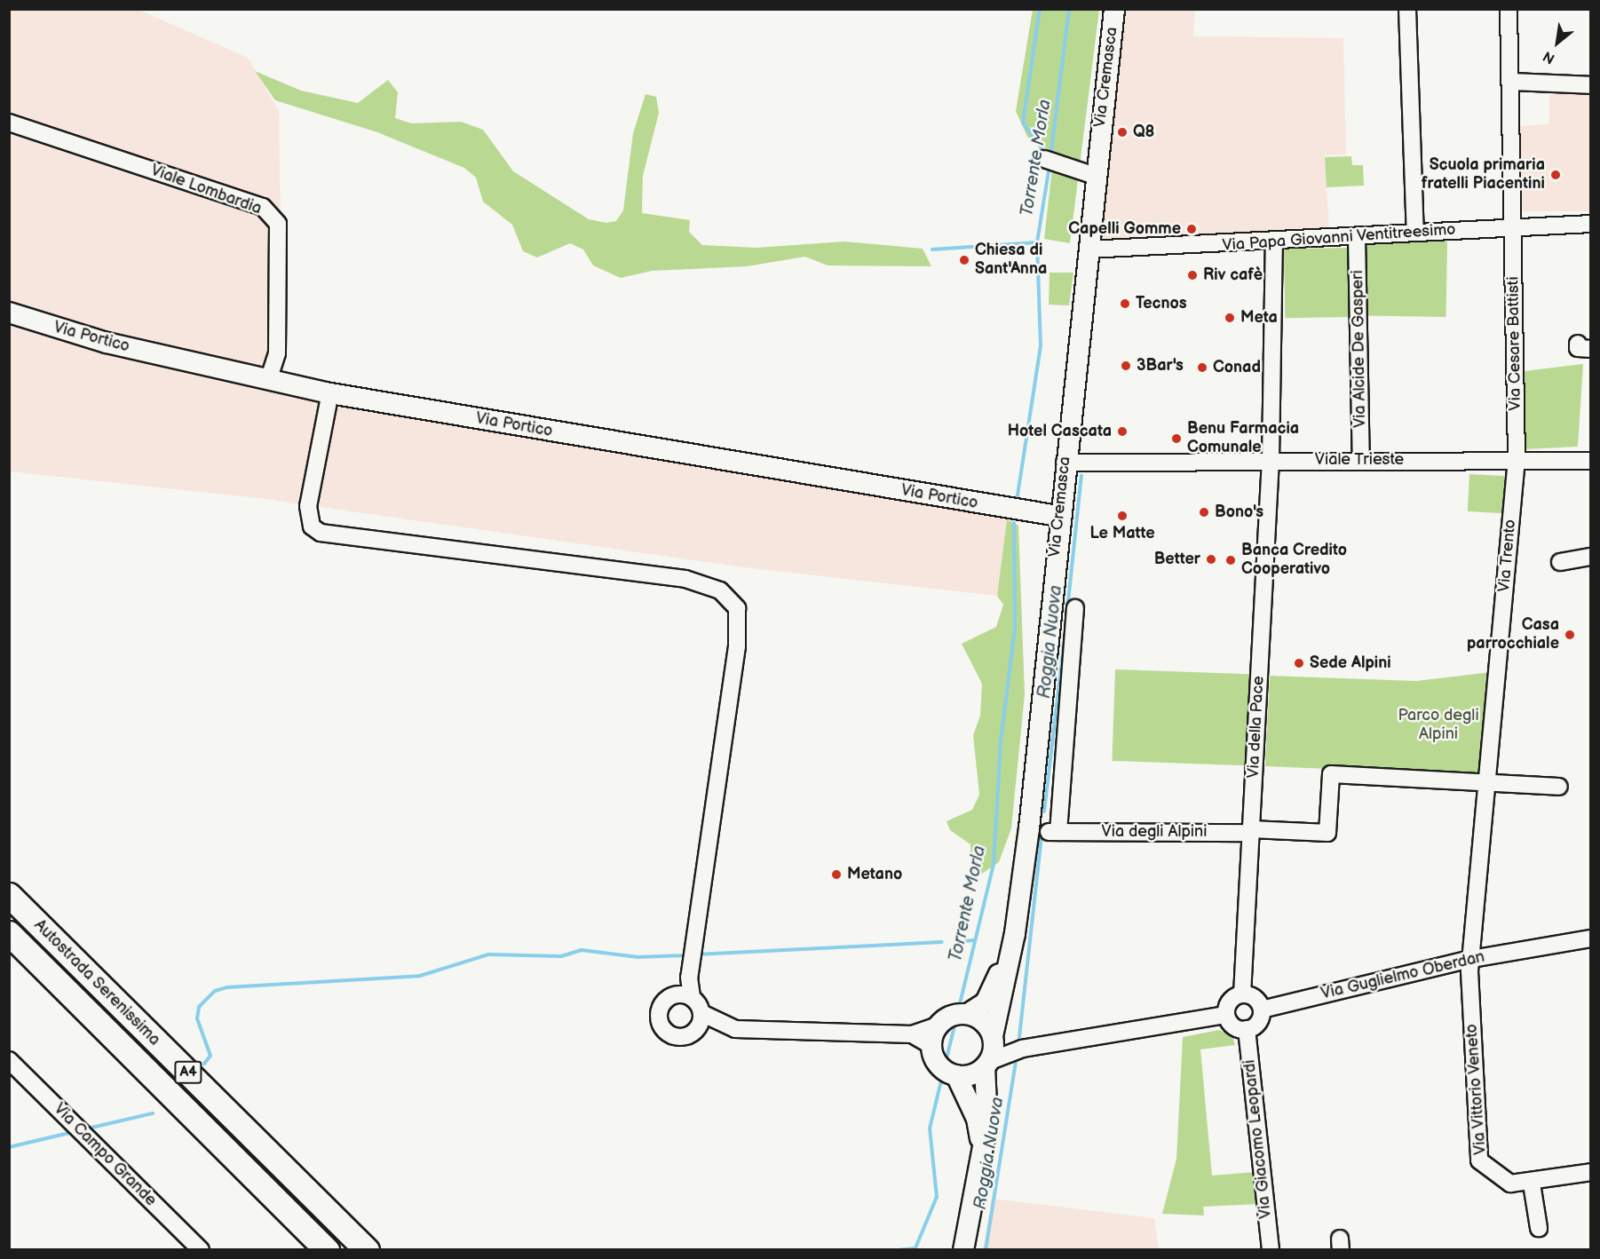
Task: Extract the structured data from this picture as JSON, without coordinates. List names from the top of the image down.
{
  "streets": {
    "highway": ["Autostrada Serenissima", "A4"],
    "main road": ["Via Cremasca", "Via Portico"],
    "street": [
      "Viale Lombardia",
      "Via Papa Giovanni Ventitreesimo",
      "Via Cesare Battisti",
      "Via Alcide De Gasperi",
      "Viale Trieste",
      "Via Trento",
      "Via della Pace",
      "Via degli Alpini",
      "Via Guglielmo Oberdan",
      "Via Vittorio Veneto",
      "Via Giacomo Leopardi",
      "Via Campo Grande"
    ]
  },
  "crossings": [
    ["Via Cremasca", "Via Papa Giovanni Ventitreesimo"],
    ["Via Cremasca", "Via Portico"],
    ["Via Cremasca", "Viale Trieste"],
    ["Viale Lombardia", "Via Portico"],
    ["Via Papa Giovanni Ventitreesimo", "Via Cesare Battisti"],
    ["Via Papa Giovanni Ventitreesimo", "Via Alcide De Gasperi"],
    ["Via Papa Giovanni Ventitreesimo", "Via della Pace"],
    ["Via Cesare Battisti", "Viale Trieste"],
    ["Via Cesare Battisti", "Via Trento"],
    ["Via Alcide De Gasperi", "Viale Trieste"],
    ["Viale Trieste", "Via Trento"],
    ["Viale Trieste", "Via della Pace"],
    ["Via Trento", "Via Guglielmo Oberdan"],
    ["Via Trento", "Via Vittorio Veneto"],
    ["Via della Pace", "Via degli Alpini"],
    ["Via della Pace", "Via Guglielmo Oberdan"],
    ["Via della Pace", "Via Giacomo Leopardi"],
    ["Via Guglielmo Oberdan", "Via Vittorio Veneto"],
    ["Via Guglielmo Oberdan", "Via Giacomo Leopardi"]
  ],
  "water": ["Torrente Morla", "Roggia Nuova"],
  "parks": ["Parco degli Alpini"],
  "places": [
    "Q8",
    "Scuola primaria fratelli Piacentini",
    "Capelli Gomme",
    "Chiesa di Sant'Anna",
    "Riv cafè",
    "Tecnos",
    "Meta",
    "3Bar's",
    "Conad",
    "Hotel Cascata",
    "Benu Farmacia Comunale",
    "Bono's",
    "Le Matte",
    "Better",
    "Banca Credito Cooperativo",
    "Casa parrocchiale",
    "Sede Alpini",
    "Metano"
  ],
  "north": "bottom left"
}
